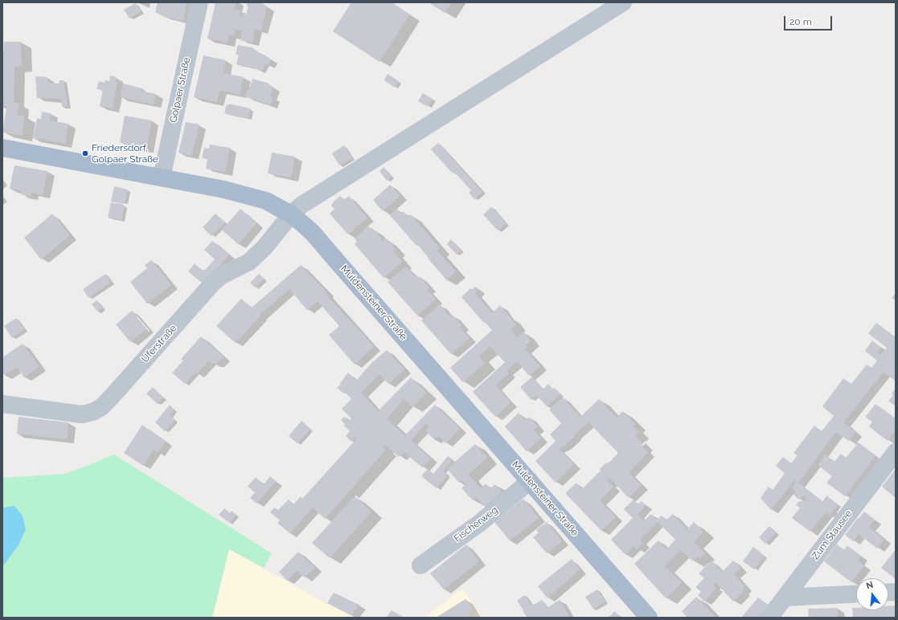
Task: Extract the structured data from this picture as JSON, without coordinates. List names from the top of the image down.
{
  "streets": {
    "main road": ["Muldensteiner Straße"],
    "street": [
      "Golpaer Straße",
      "Uferstraße",
      "Fischerweg",
      "Zum Stausee"
    ]
  },
  "crossings": [
    ["Golpaer Straße", "Muldensteiner Straße"],
    ["Muldensteiner Straße", "Uferstraße"],
    ["Muldensteiner Straße", "Fischerweg"]
  ],
  "places": ["Friedersdorf, Golpaer Straße"],
  "scale_bar": "20 m",
  "north": "top"
}
